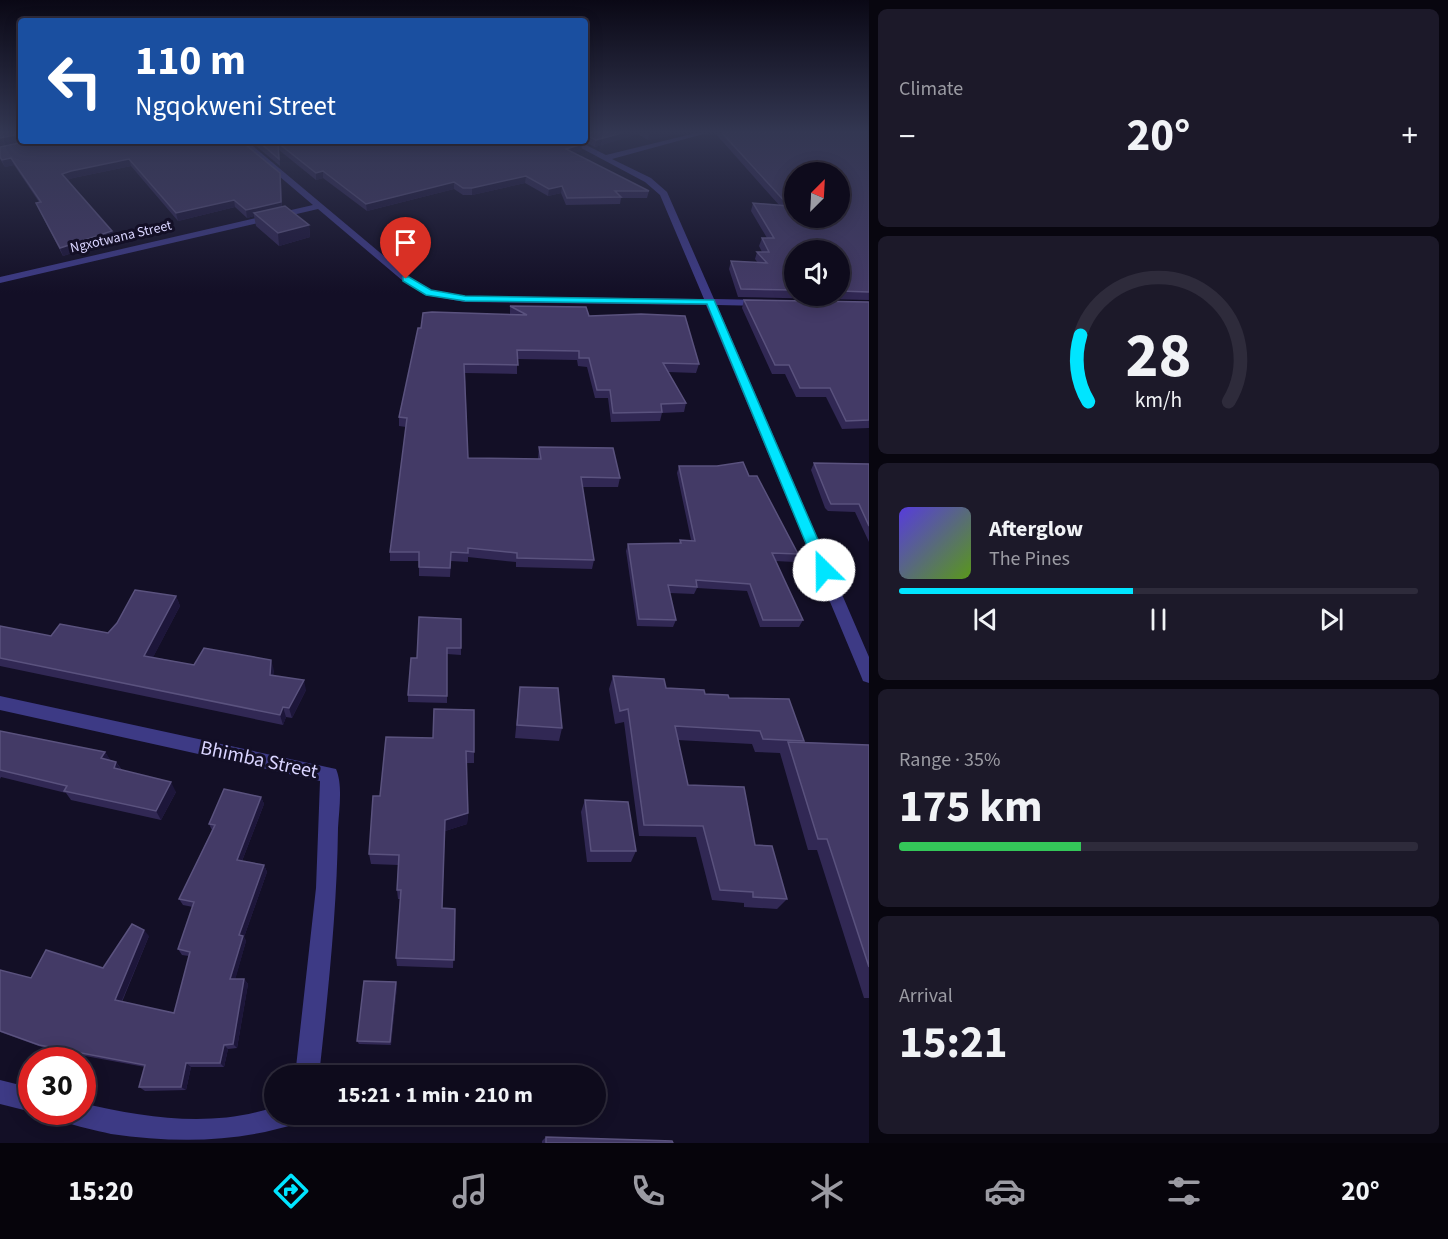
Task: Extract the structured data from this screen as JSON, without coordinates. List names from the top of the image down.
{
  "streets": {
    "street": ["Ngxotwana Street", "Bhimba Street"]
  },
  "north": "top right",
  "page": {
    "tile": [
      "Climate",
      ["Range · 35%", "175 km"],
      ["Arrival", "15:21"]
    ],
    "turn": ["110 m", "Ngqokweni Street"],
    "heat": ["−", "20°", "+"],
    "song": ["Afterglow", "The Pines"],
    "limit": "30",
    "trip": "15:21 · 1 min · 210 m",
    "tabs": ["15:20", "20°"],
    "gauge": ["28", "km/h"]
  }
}
